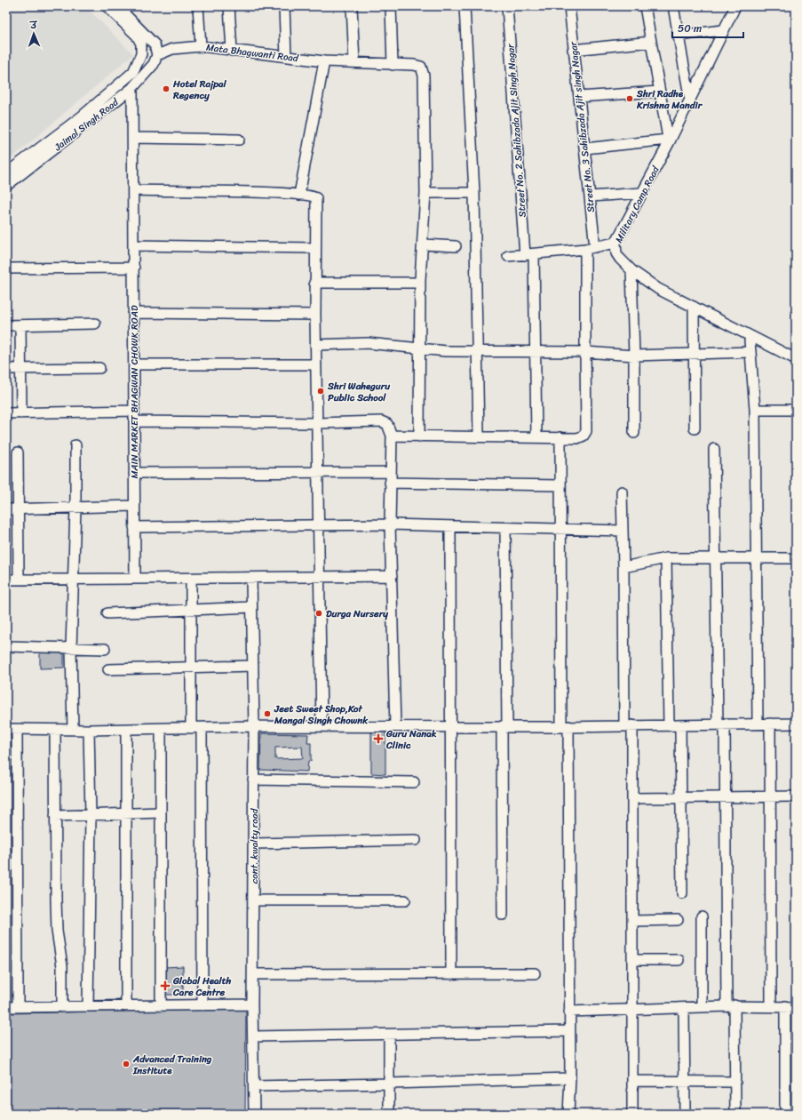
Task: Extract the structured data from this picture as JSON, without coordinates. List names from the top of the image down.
{
  "streets": {
    "street": [
      "Mata Bhagwanti Road",
      "Jaimal Singh Road",
      "Street No. 3 Sahibzada Ajit singh Nagar",
      "Street No. 2 Sahibzada Ajit Singh Nagar",
      "Military Camp Road",
      "MAIN MARKET BHAGWAN CHOWK ROAD",
      "cont. kwalty road"
    ]
  },
  "crossings": [
    ["Mata Bhagwanti Road", "Jaimal Singh Road"],
    ["Jaimal Singh Road", "MAIN MARKET BHAGWAN CHOWK ROAD"]
  ],
  "places": {
    "other": [
      "Hotel Rajpal Regency",
      "Shri Radhe Krishna Mandir",
      "Shri Waheguru Public School",
      "Durga Nursery",
      "Jeet Sweet Shop,Kot Mangal Singh Chownk",
      "Advanced Training Institute"
    ],
    "health": ["Guru Nanak Clinic", "Global Health Care Centre"]
  },
  "scale_bar": "50 m",
  "north": "top"
}
